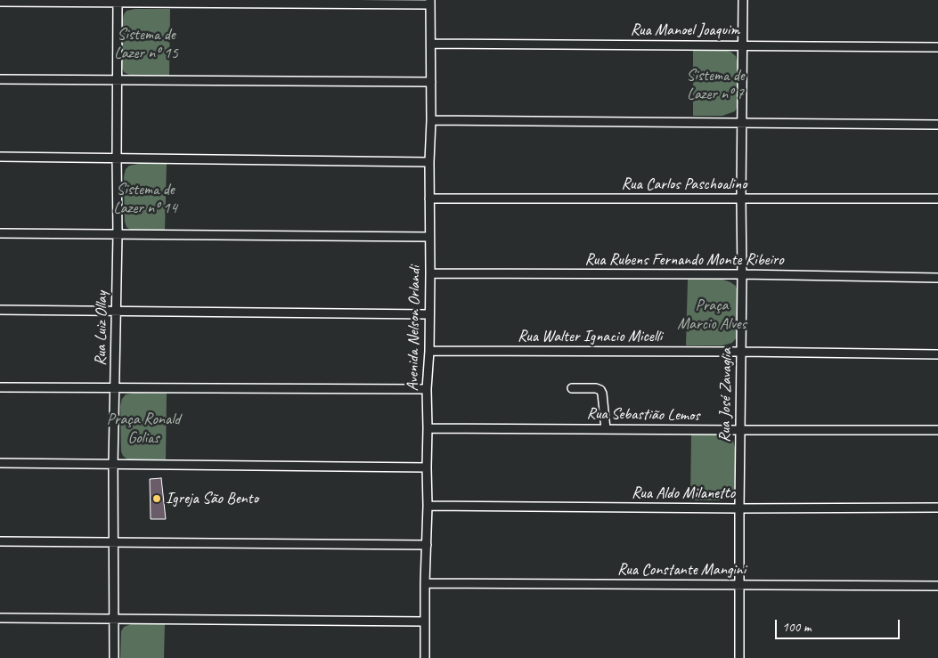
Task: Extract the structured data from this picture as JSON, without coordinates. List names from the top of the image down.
{
  "streets": {
    "street": [
      "Rua Manoel Joaquim",
      "Rua Carlos Paschoalino",
      "Rua Rubens Fernando Monte Ribeiro",
      "Rua Luiz Ollay",
      "Avenida Nelson Orlandi",
      "Rua Walter Ignacio Micelli",
      "Rua José Zavaglia",
      "Rua Sebastião Lemos",
      "Rua Aldo Milanetto",
      "Rua Constante Mangini"
    ]
  },
  "crossings": [
    ["Rua Manoel Joaquim", "Avenida Nelson Orlandi"],
    ["Rua Manoel Joaquim", "Rua José Zavaglia"],
    ["Rua Carlos Paschoalino", "Avenida Nelson Orlandi"],
    ["Rua Carlos Paschoalino", "Rua José Zavaglia"],
    ["Rua Rubens Fernando Monte Ribeiro", "Avenida Nelson Orlandi"],
    ["Rua Rubens Fernando Monte Ribeiro", "Rua José Zavaglia"],
    ["Avenida Nelson Orlandi", "Rua Walter Ignacio Micelli"],
    ["Avenida Nelson Orlandi", "Rua Sebastião Lemos"],
    ["Avenida Nelson Orlandi", "Rua Aldo Milanetto"],
    ["Avenida Nelson Orlandi", "Rua Constante Mangini"],
    ["Rua Walter Ignacio Micelli", "Rua José Zavaglia"],
    ["Rua José Zavaglia", "Rua Sebastião Lemos"],
    ["Rua José Zavaglia", "Rua Aldo Milanetto"],
    ["Rua José Zavaglia", "Rua Constante Mangini"]
  ],
  "parks": [
    "Sistema de Lazer nº 15",
    "Sistema de Lazer nº 7",
    "Sistema de Lazer nº 14",
    "Praça Marcio Alves",
    "Praça Ronald Golias"
  ],
  "places": ["Igreja São Bento"],
  "scale_bar": "100 m"
}
